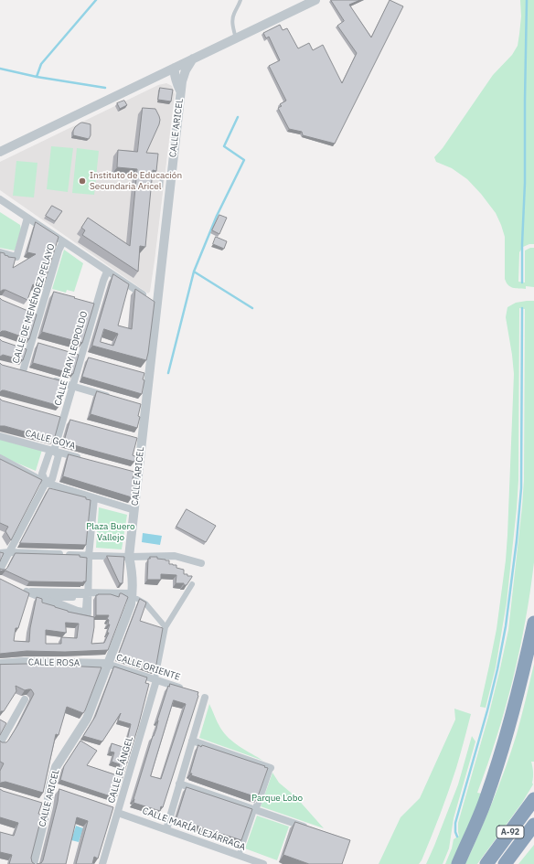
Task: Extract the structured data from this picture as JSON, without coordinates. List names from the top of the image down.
{
  "streets": {
    "highway": ["A-92"],
    "street": [
      "CALLE ARICEL",
      "CALLE DE MENÉNDEZ PELAYO",
      "CALLE FRAY LEOPOLDO",
      "CALLE GOYA",
      "CALLE ROSA",
      "CALLE ORIENTE",
      "CALLE EL ÁNGEL",
      "CALLE MARÍA LEJÁRRAGA"
    ]
  },
  "crossings": [
    ["CALLE ARICEL", "CALLE ROSA"],
    ["CALLE ARICEL", "CALLE ORIENTE"],
    ["CALLE FRAY LEOPOLDO", "CALLE GOYA"],
    ["CALLE ROSA", "CALLE ORIENTE"],
    ["CALLE ORIENTE", "CALLE EL ÁNGEL"],
    ["CALLE EL ÁNGEL", "CALLE MARÍA LEJÁRRAGA"]
  ],
  "parks": ["Plaza Buero Vallejo", "Parque Lobo"],
  "places": ["Instituto de Educación Secundaria Aricel"]
}
